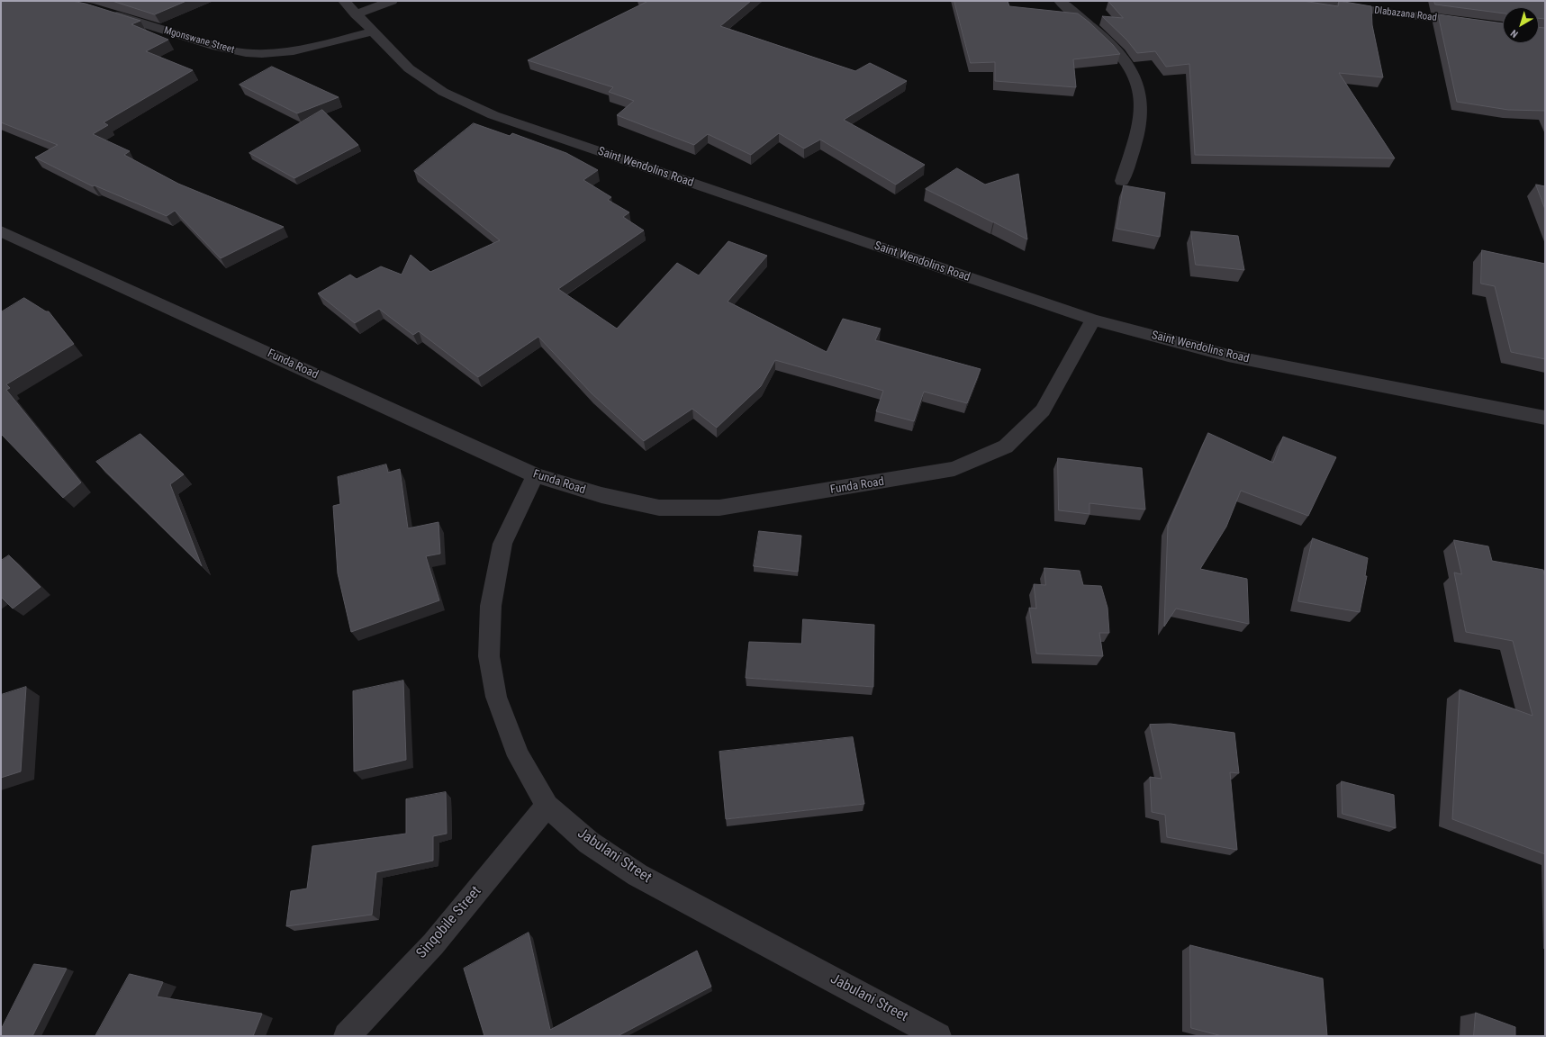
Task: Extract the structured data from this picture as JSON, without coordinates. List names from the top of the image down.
{
  "streets": {
    "street": [
      "Dlabazana Road",
      "Mgonswane Street",
      "Saint Wendolins Road",
      "Funda Road",
      "Jabulani Street",
      "Sinqobile Street"
    ]
  },
  "crossings": [
    ["Mgonswane Street", "Saint Wendolins Road"],
    ["Saint Wendolins Road", "Funda Road"],
    ["Funda Road", "Jabulani Street"],
    ["Jabulani Street", "Sinqobile Street"]
  ],
  "north": "bottom left"
}
